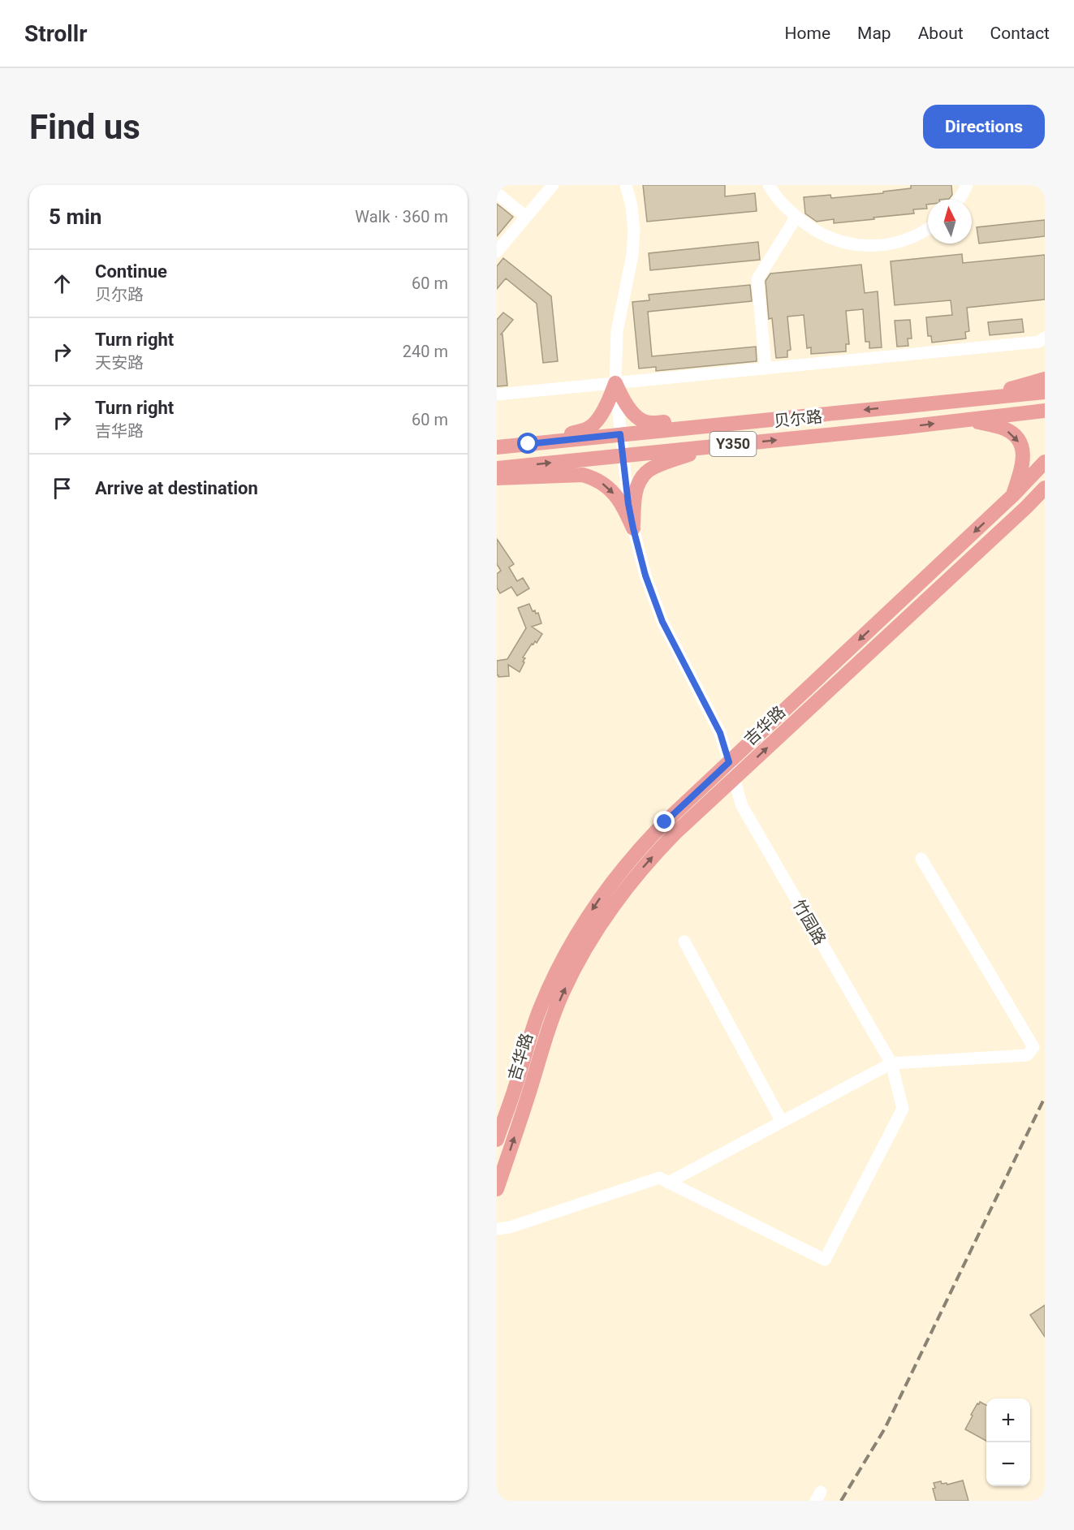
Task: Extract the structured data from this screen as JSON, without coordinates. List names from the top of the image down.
{
  "streets": {
    "main road": ["贝尔路", "Y350", "吉华路"],
    "street": ["竹园路"]
  },
  "crossings": [
    ["贝尔路", "竹园路"],
    ["吉华路", "竹园路"]
  ],
  "north": "top",
  "page": {
    "header": "Strollr",
    "nav": [
      "Home",
      "Map",
      "About",
      "Contact"
    ],
    "buttons": "Directions",
    "title": "Find us",
    "heading": ["5 min", "Walk · 360 m"],
    "list": [
      ["Continue", "贝尔路", "60 m"],
      ["Turn right", "天安路", "240 m"],
      ["Turn right", "吉华路", "60 m"],
      "Arrive at destination"
    ],
    "map_buttons": ["+", "−"]
  }
}
